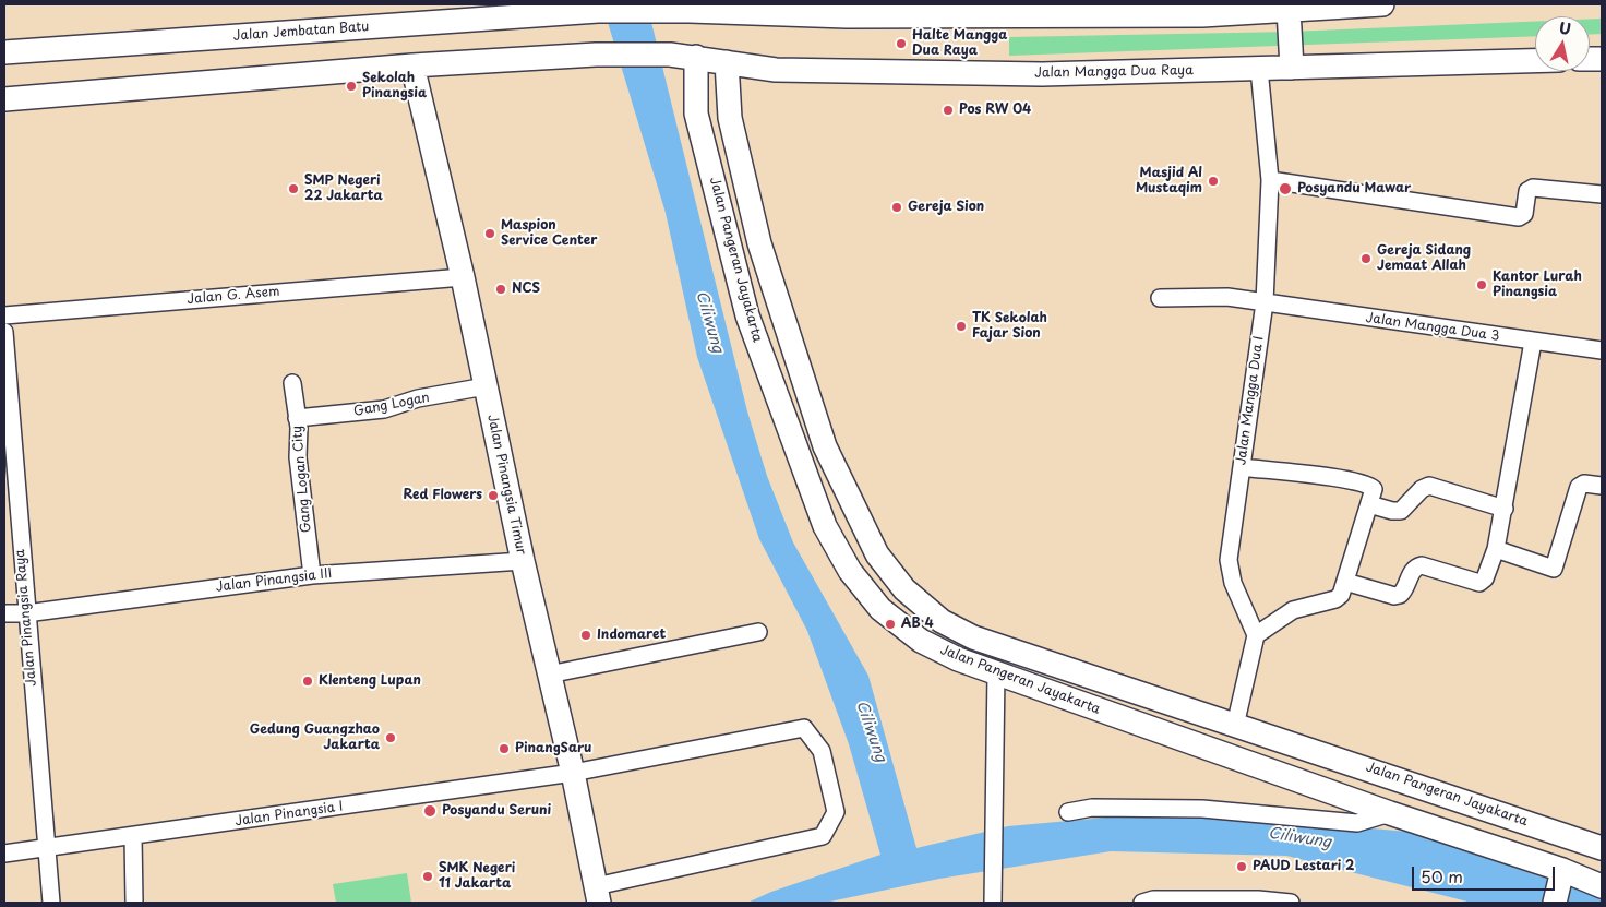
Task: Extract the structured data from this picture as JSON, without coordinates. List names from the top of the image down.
{
  "streets": {
    "main road": [
      "Jalan Jembatan Batu",
      "Jalan Mangga Dua Raya",
      "Jalan Pangeran Jayakarta",
      "Jalan Pinangsia Timur"
    ],
    "street": [
      "Jalan G. Asem",
      "Jalan Mangga Dua 3",
      "Jalan Mangga Dua I",
      "Gang Logan",
      "Gang Logan City",
      "Jalan Pinangsia III",
      "Jalan Pinangsia Raya",
      "Jalan Pinangsia I"
    ]
  },
  "crossings": [
    ["Jalan Mangga Dua Raya", "Jalan Pangeran Jayakarta"],
    ["Jalan Mangga Dua Raya", "Jalan Mangga Dua I"],
    ["Jalan Mangga Dua Raya", "Jalan Pinangsia Timur"],
    ["Jalan G. Asem", "Jalan Pinangsia Timur"],
    ["Jalan Mangga Dua 3", "Jalan Mangga Dua I"],
    ["Gang Logan", "Gang Logan City"],
    ["Gang Logan", "Jalan Pinangsia Timur"],
    ["Gang Logan City", "Jalan Pinangsia III"],
    ["Jalan Pinangsia Timur", "Jalan Pinangsia III"],
    ["Jalan Pinangsia Timur", "Jalan Pinangsia I"],
    ["Jalan Pinangsia III", "Jalan Pinangsia Raya"],
    ["Jalan Pinangsia Raya", "Jalan Pinangsia I"]
  ],
  "water": ["Ciliwung"],
  "places": [
    "Halte Mangga Dua Raya",
    "Sekolah Pinangsia",
    "Pos RW 04",
    "Masjid Al Mustaqim",
    "SMP Negeri 22 Jakarta",
    "Posyandu Mawar",
    "Gereja Sion",
    "Maspion Service Center",
    "Gereja Sidang Jemaat Allah",
    "Kantor Lurah Pinangsia",
    "NCS",
    "TK Sekolah Fajar Sion",
    "Red Flowers",
    "AB 4",
    "Indomaret",
    "Klenteng Lupan",
    "Gedung Guangzhao Jakarta",
    "PinangSaru",
    "Posyandu Seruni",
    "PAUD Lestari 2",
    "SMK Negeri 11 Jakarta"
  ],
  "scale_bar": "50 m",
  "north": "top"
}
